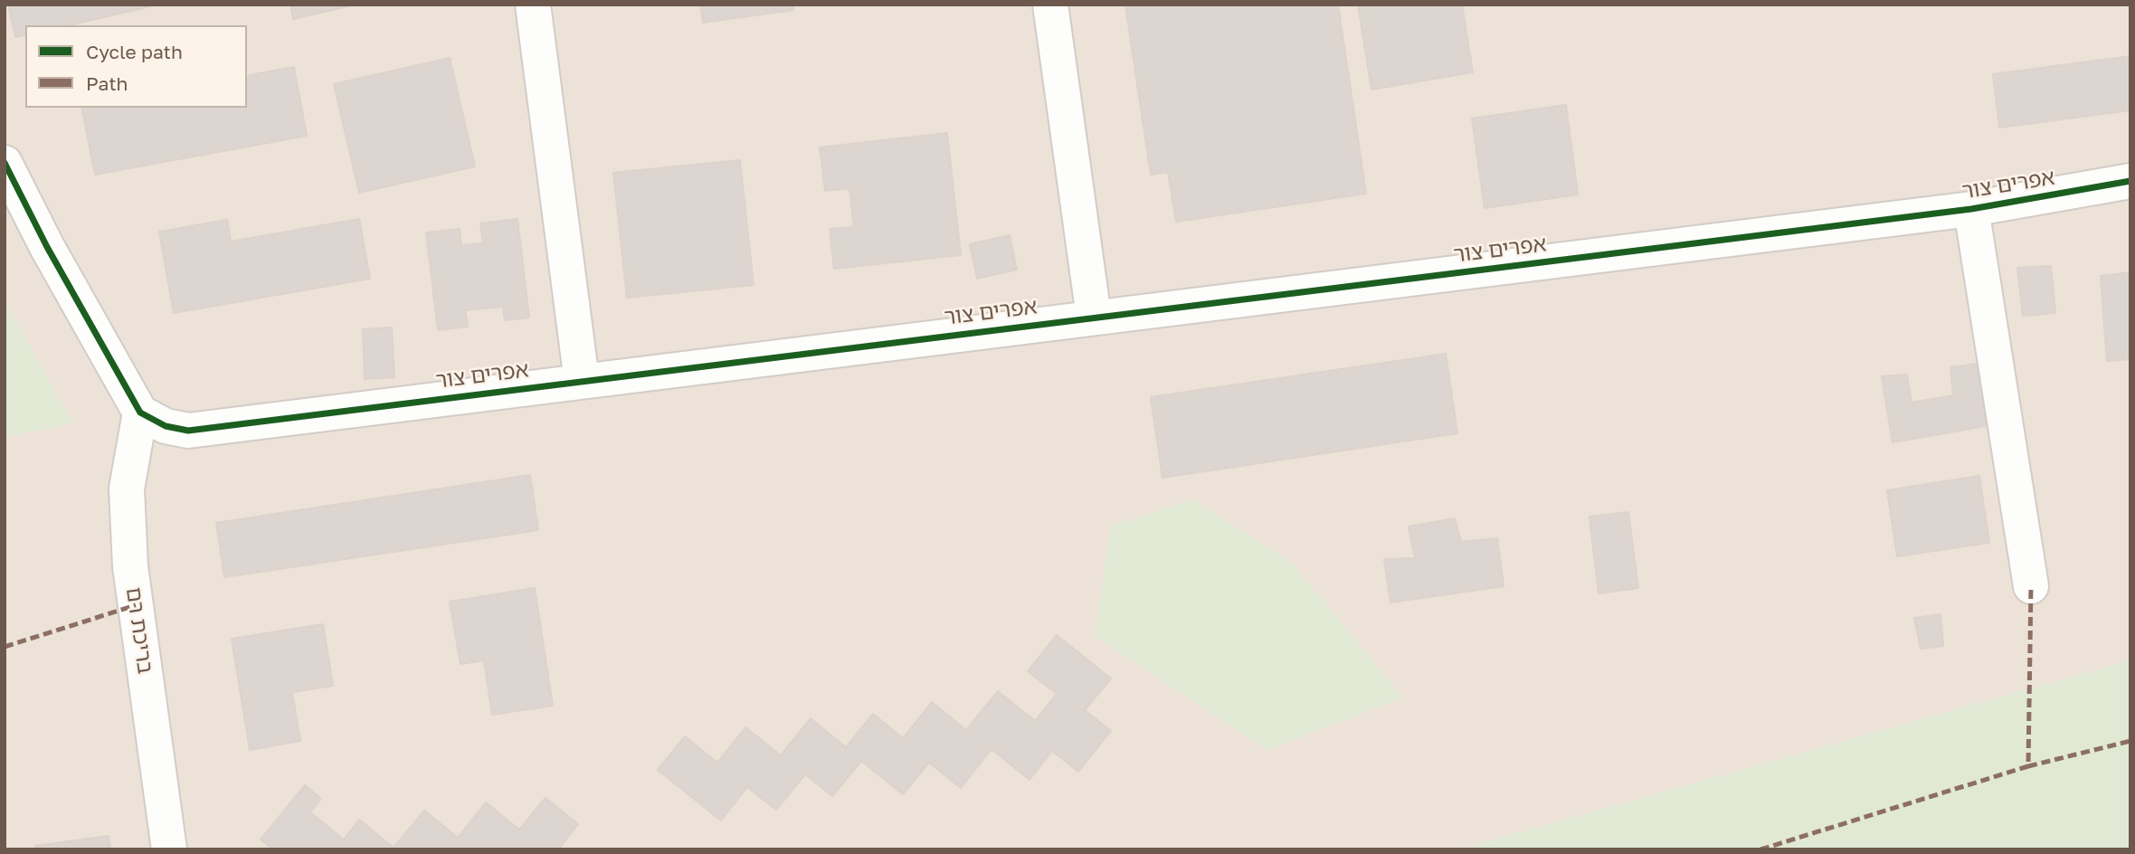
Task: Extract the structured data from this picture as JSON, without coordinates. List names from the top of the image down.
{
  "streets": {
    "street": ["אפרים צור", "בריכת רם"]
  },
  "crossings": [
    ["אפרים צור", "בריכת רם"]
  ],
  "legend": ["Cycle path", "Path"]
}
